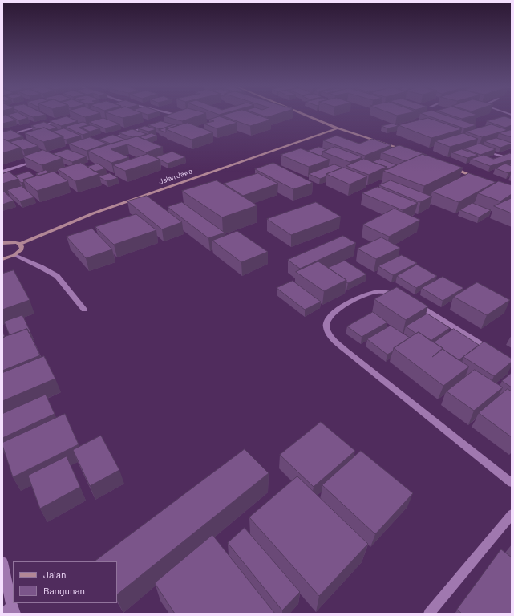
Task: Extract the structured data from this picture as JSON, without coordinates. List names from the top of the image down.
{
  "streets": {
    "main road": ["Jalan Jawa"]
  },
  "legend": ["Jalan", "Bangunan"]
}
